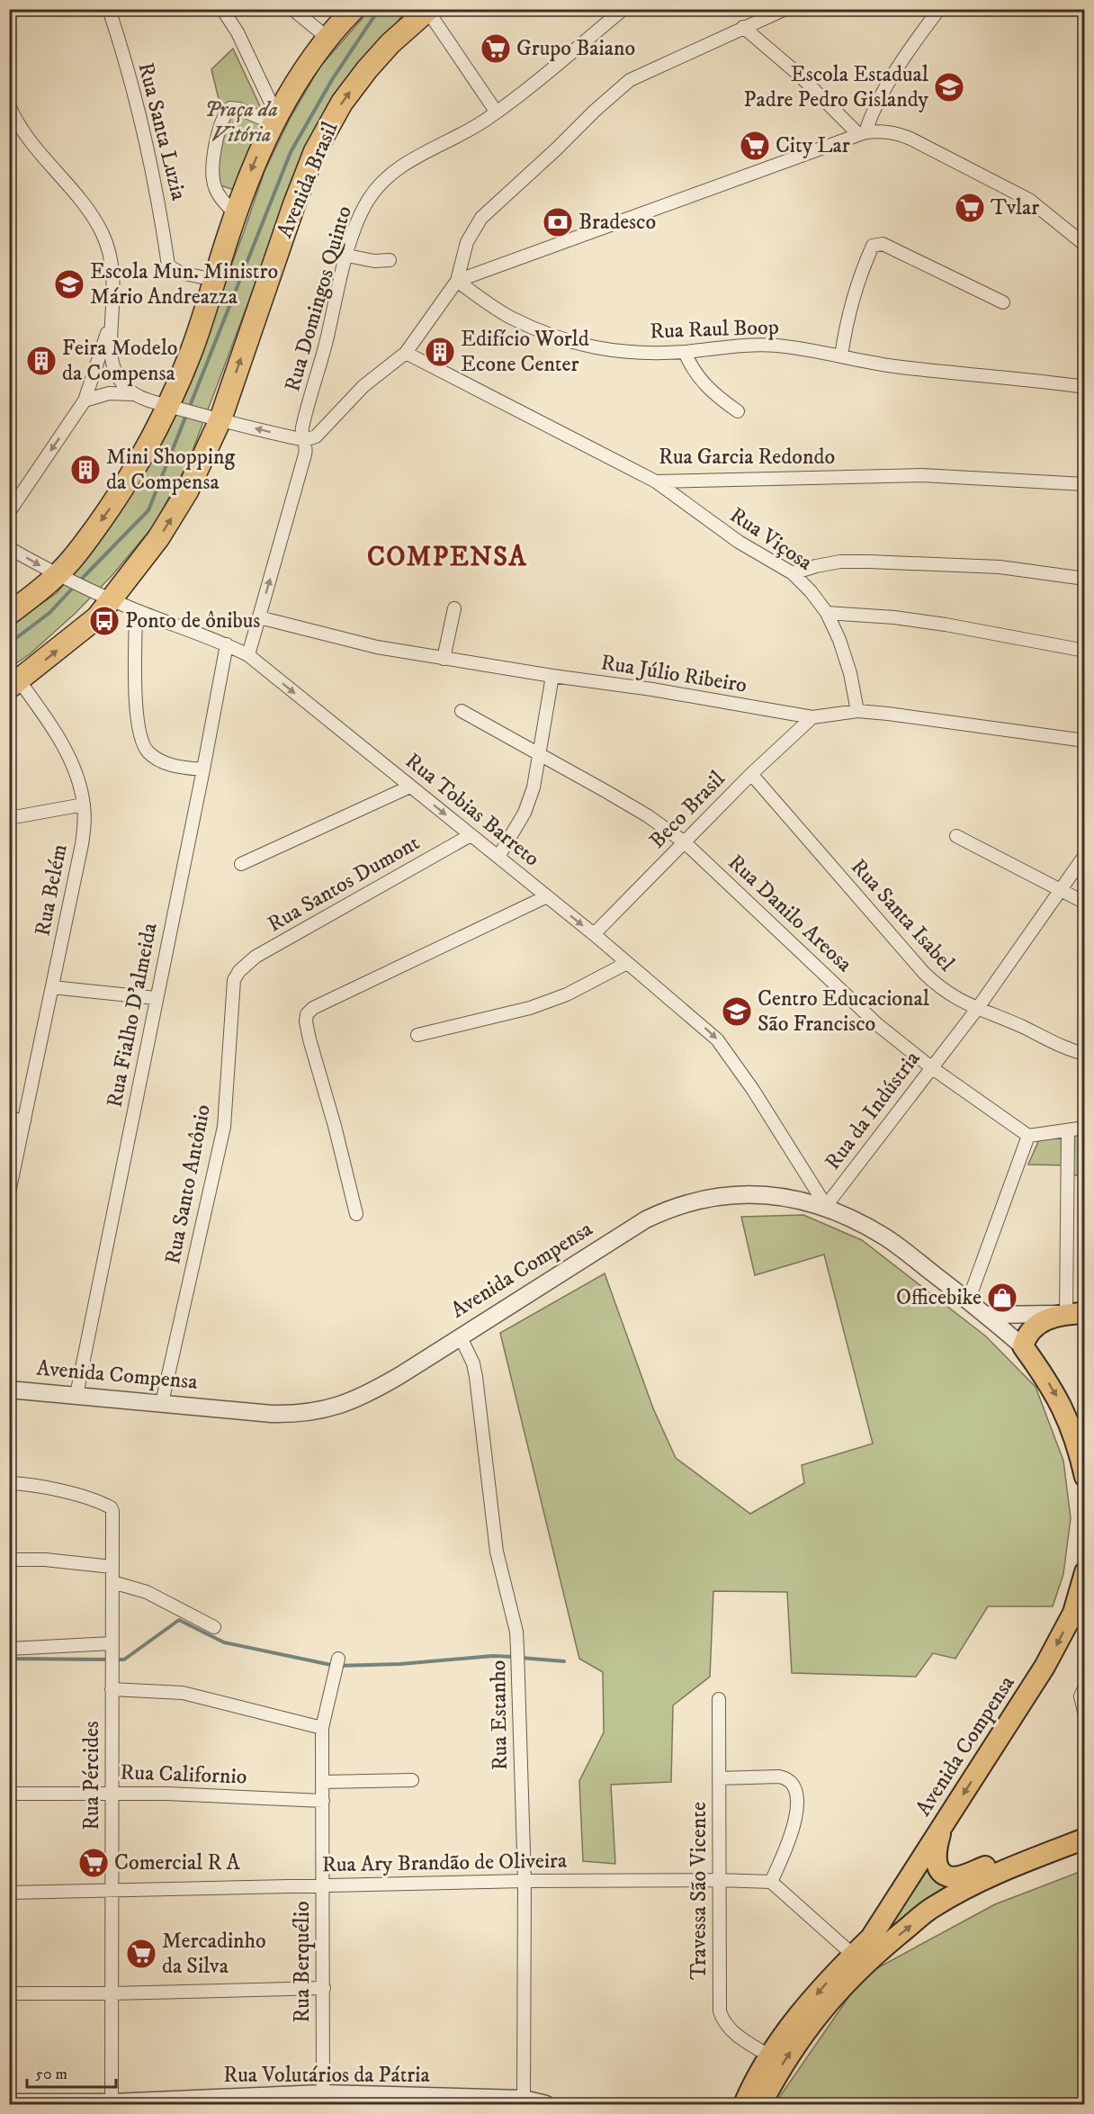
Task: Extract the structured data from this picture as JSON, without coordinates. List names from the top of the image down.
{
  "streets": {
    "highway": ["Avenida Brasil"],
    "main road": ["Avenida Compensa"],
    "street": [
      "Rua Santa Luzia",
      "Rua Domingos Quinto",
      "Rua Raul Boop",
      "Rua Garcia Redondo",
      "Rua Viçosa",
      "Rua Júlio Ribeiro",
      "Rua Tobias Barreto",
      "Beco Brasil",
      "Rua Santos Dumont",
      "Rua Belém",
      "Rua Danilo Areosa",
      "Rua Santa Isabel",
      "Rua Fialho D'almeida",
      "Rua da Indústria",
      "Rua Santo Antônio",
      "Rua Estanho",
      "Rua Californio",
      "Rua Pércides",
      "Rua Ary Brandão de Oliveira",
      "Travessa São Vicente",
      "Rua Berquélio",
      "Rua Volutários da Pátria"
    ]
  },
  "crossings": [
    ["Avenida Brasil", "Rua Tobias Barreto"],
    ["Avenida Brasil", "Rua Belém"],
    ["Rua Domingos Quinto", "Rua Júlio Ribeiro"],
    ["Rua Domingos Quinto", "Rua Tobias Barreto"],
    ["Rua Garcia Redondo", "Rua Viçosa"],
    ["Rua Viçosa", "Rua Júlio Ribeiro"],
    ["Rua Júlio Ribeiro", "Beco Brasil"],
    ["Rua Tobias Barreto", "Beco Brasil"],
    ["Rua Tobias Barreto", "Rua Santos Dumont"],
    ["Rua Tobias Barreto", "Rua Fialho D'almeida"],
    ["Rua Tobias Barreto", "Rua da Indústria"],
    ["Rua Tobias Barreto", "Avenida Compensa"],
    ["Beco Brasil", "Rua Danilo Areosa"],
    ["Beco Brasil", "Rua Santa Isabel"],
    ["Rua Santos Dumont", "Rua Santo Antônio"],
    ["Rua Danilo Areosa", "Rua da Indústria"],
    ["Rua Santa Isabel", "Rua da Indústria"],
    ["Rua Fialho D'almeida", "Avenida Compensa"],
    ["Rua da Indústria", "Avenida Compensa"],
    ["Rua Santo Antônio", "Avenida Compensa"],
    ["Avenida Compensa", "Rua Estanho"],
    ["Avenida Compensa", "Travessa São Vicente"],
    ["Rua Estanho", "Rua Ary Brandão de Oliveira"],
    ["Rua Estanho", "Rua Volutários da Pátria"],
    ["Rua Californio", "Rua Pércides"],
    ["Rua Californio", "Rua Berquélio"],
    ["Rua Pércides", "Rua Ary Brandão de Oliveira"],
    ["Rua Pércides", "Rua Volutários da Pátria"],
    ["Rua Ary Brandão de Oliveira", "Travessa São Vicente"],
    ["Rua Ary Brandão de Oliveira", "Rua Berquélio"],
    ["Rua Berquélio", "Rua Volutários da Pátria"]
  ],
  "one_way": ["Rua Tobias Barreto"],
  "districts": ["COMPENSA"],
  "parks": ["Praça da Vitória"],
  "places": {
    "supermarket": [
      "Grupo Baiano",
      "City Lar",
      "Tvlar",
      "Comercial R A",
      "Mercadinho da Silva"
    ],
    "school or university": ["Escola Estadual Padre Pedro Gislandy", "Escola Mun. Ministro Mário Andreazza", "Centro Educacional São Francisco"],
    "bank": ["Bradesco"],
    "building": ["Edifício World Econe Center", "Feira Modelo da Compensa", "Mini Shopping da Compensa"],
    "bus stop": ["Ponto de ônibus"],
    "shop": ["Officebike"]
  },
  "scale_bar": "50 m"
}
